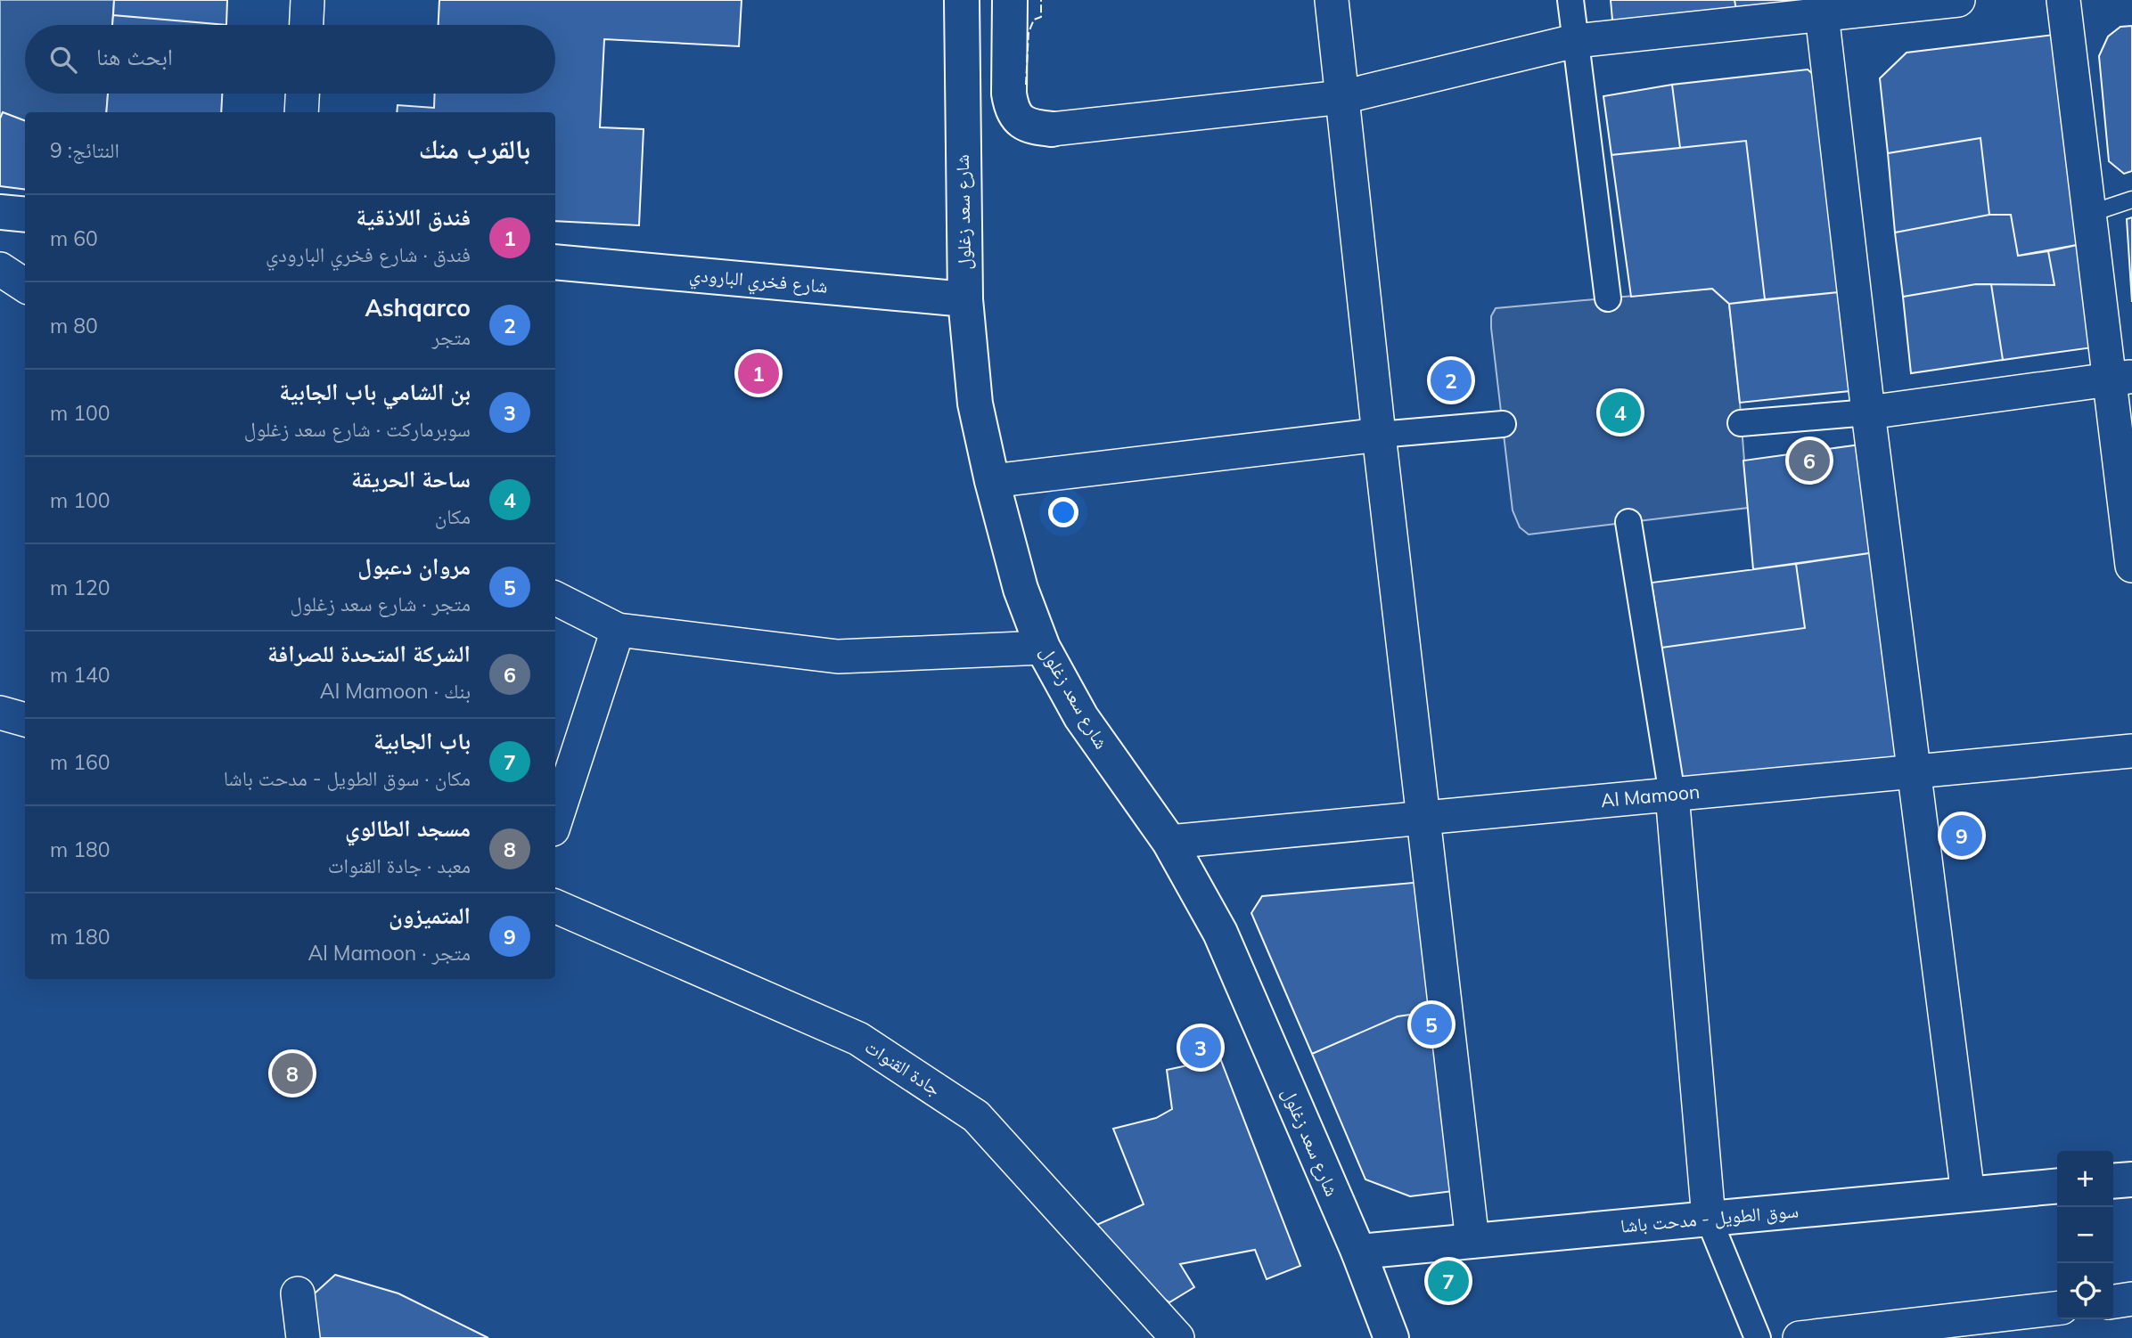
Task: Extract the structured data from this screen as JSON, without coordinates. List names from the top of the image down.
{
  "streets": {
    "main road": ["شارع سعد زغلول", "شارع فخري البارودي", "سوق الطويل - مدحت باشا"],
    "street": ["Al Mamoon", "جادة القنوات"]
  },
  "crossings": [
    ["شارع سعد زغلول", "شارع فخري البارودي"],
    ["شارع سعد زغلول", "Al Mamoon"],
    ["شارع سعد زغلول", "سوق الطويل - مدحت باشا"]
  ],
  "page": {
    "search": "ابحث هنا",
    "heading": ["بالقرب منك", "النتائج: 9"],
    "list": [
      {
        "mark": "1",
        "name": "فندق اللاذقية",
        "note": "فندق · شارع فخري البارودي",
        "value": "60 m"
      },
      {
        "mark": "2",
        "name": "Ashqarco",
        "note": "متجر",
        "value": "80 m"
      },
      {
        "mark": "3",
        "name": "بن الشامي باب الجابية",
        "note": "سوبرماركت · شارع سعد زغلول",
        "value": "100 m"
      },
      {
        "mark": "4",
        "name": "ساحة الحريقة",
        "note": "مكان",
        "value": "100 m"
      },
      {
        "mark": "5",
        "name": "مروان دعبول",
        "note": "متجر · شارع سعد زغلول",
        "value": "120 m"
      },
      {
        "mark": "6",
        "name": "الشركة المتحدة للصرافة",
        "note": "بنك · Al Mamoon",
        "value": "140 m"
      },
      {
        "mark": "7",
        "name": "باب الجابية",
        "note": "مكان · سوق الطويل - مدحت باشا",
        "value": "160 m"
      },
      {
        "mark": "8",
        "name": "مسجد الطالوي",
        "note": "معبد · جادة القنوات",
        "value": "180 m"
      },
      {
        "mark": "9",
        "name": "المتميزون",
        "note": "متجر · Al Mamoon",
        "value": "180 m"
      }
    ],
    "pins": [
      "1",
      "2",
      "4",
      "6",
      "9",
      "5",
      "3",
      "8",
      "7"
    ],
    "map_buttons": ["+", "−"]
  }
}
